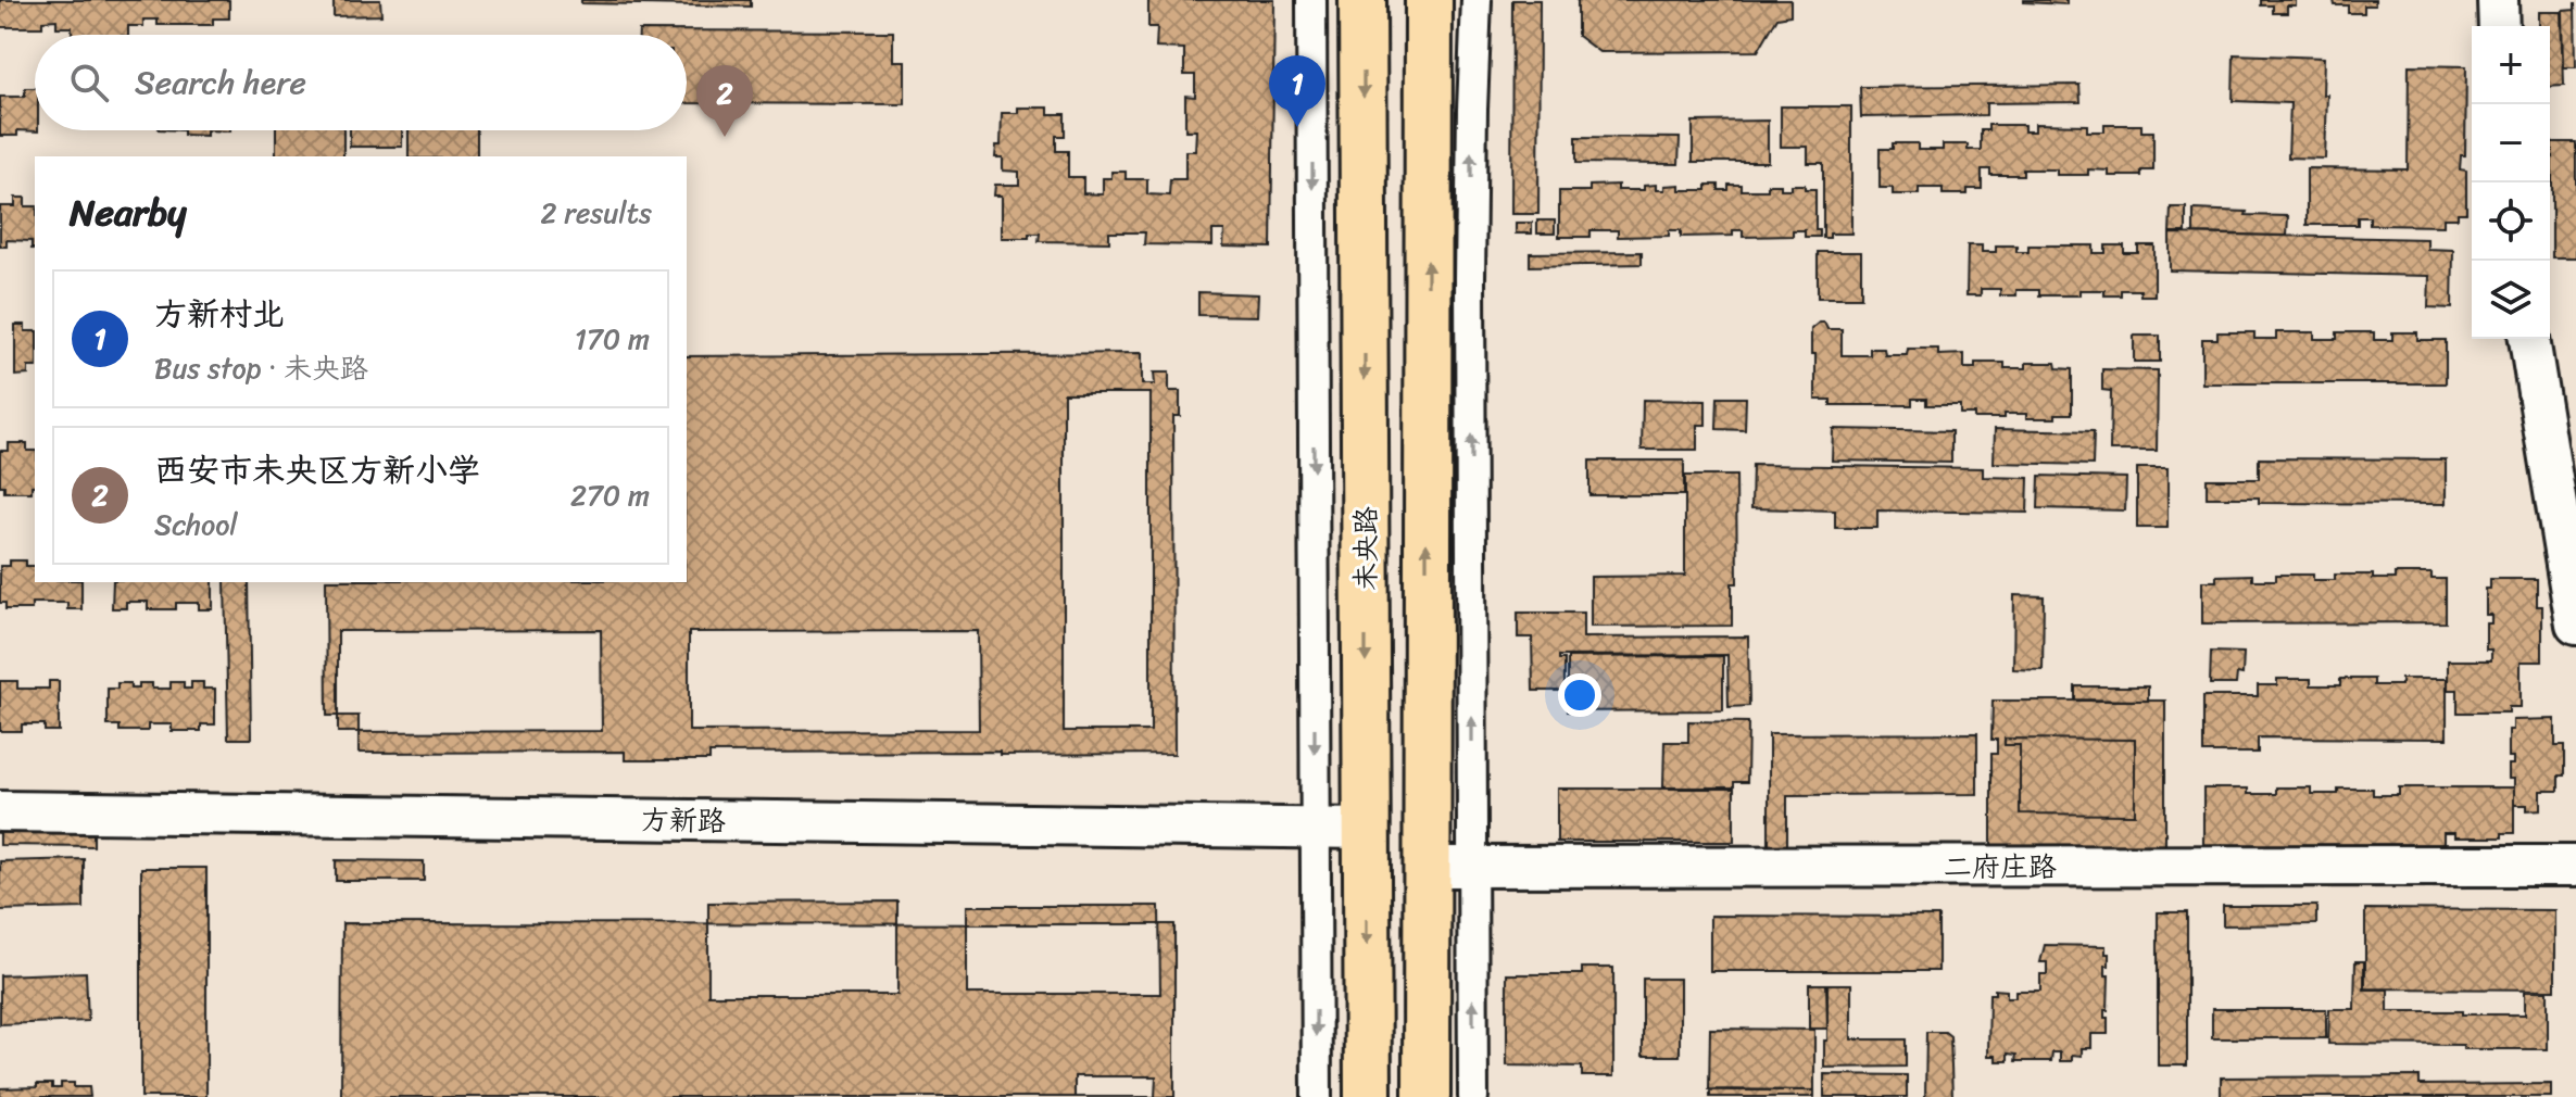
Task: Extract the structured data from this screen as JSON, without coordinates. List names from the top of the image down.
{
  "streets": {
    "main road": ["未央路"],
    "street": ["方新路", "二府庄路"]
  },
  "crossings": [
    ["未央路", "方新路"]
  ],
  "page": {
    "map_buttons": ["+", "−"],
    "search": "Search here",
    "pins": ["1", "2"],
    "heading": ["Nearby", "2 results"],
    "list": [
      {
        "mark": "1",
        "name": "方新村北",
        "note": "Bus stop · 未央路",
        "value": "170 m"
      },
      {
        "mark": "2",
        "name": "西安市未央区方新小学",
        "note": "School",
        "value": "270 m"
      }
    ]
  }
}
